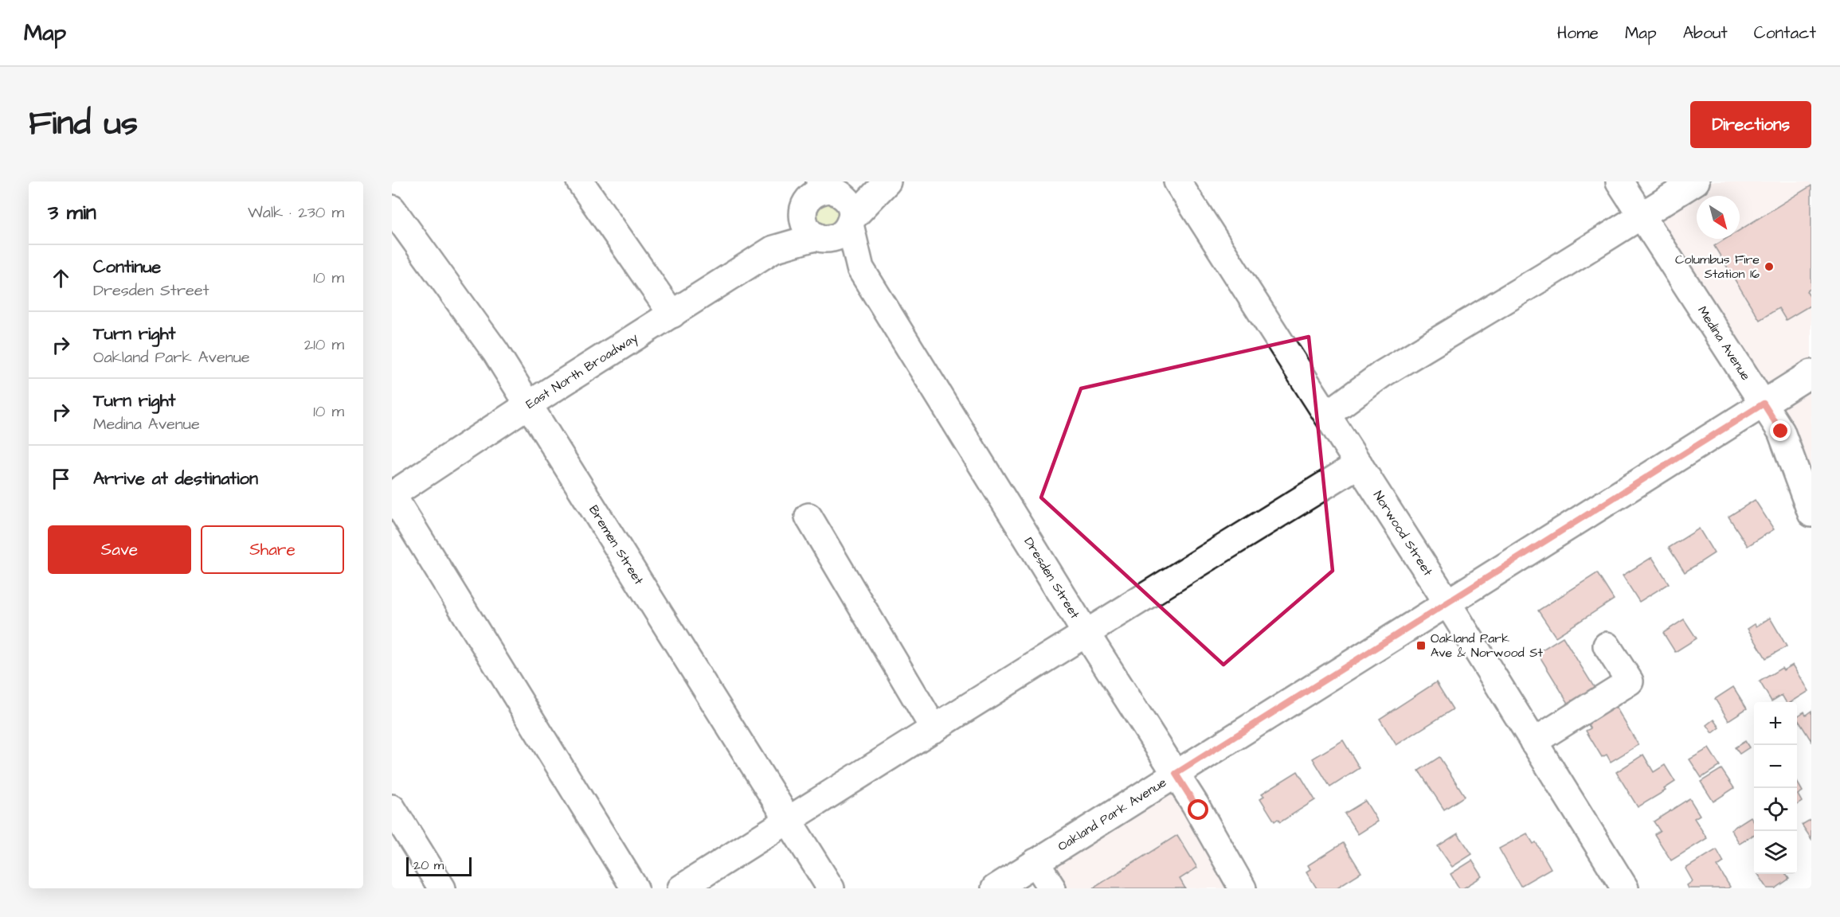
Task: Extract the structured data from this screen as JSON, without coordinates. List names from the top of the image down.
{
  "streets": {
    "street": [
      "Medina Avenue",
      "East North Broadway",
      "Norwood Street",
      "Bremen Street",
      "Dresden Street",
      "Oakland Park Avenue"
    ]
  },
  "crossings": [
    ["Medina Avenue", "Oakland Park Avenue"],
    ["East North Broadway", "Bremen Street"],
    ["East North Broadway", "Dresden Street"],
    ["Norwood Street", "Oakland Park Avenue"],
    ["Dresden Street", "Oakland Park Avenue"]
  ],
  "places": {
    "other": ["Columbus Fire Station 16"],
    "transit": ["Oakland Park Ave & Norwood St"]
  },
  "scale_bar": "20 m",
  "north": "bottom right",
  "page": {
    "header": "Map",
    "nav": [
      "Home",
      "Map",
      "About",
      "Contact"
    ],
    "title": "Find us",
    "buttons": [
      "Directions",
      ["Save", "Share"]
    ],
    "heading": ["3 min", "Walk · 230 m"],
    "list": [
      ["Continue", "Dresden Street", "10 m"],
      ["Turn right", "Oakland Park Avenue", "210 m"],
      ["Turn right", "Medina Avenue", "10 m"],
      "Arrive at destination"
    ],
    "map_buttons": ["+", "−"],
    "scale": "20 m"
  }
}
